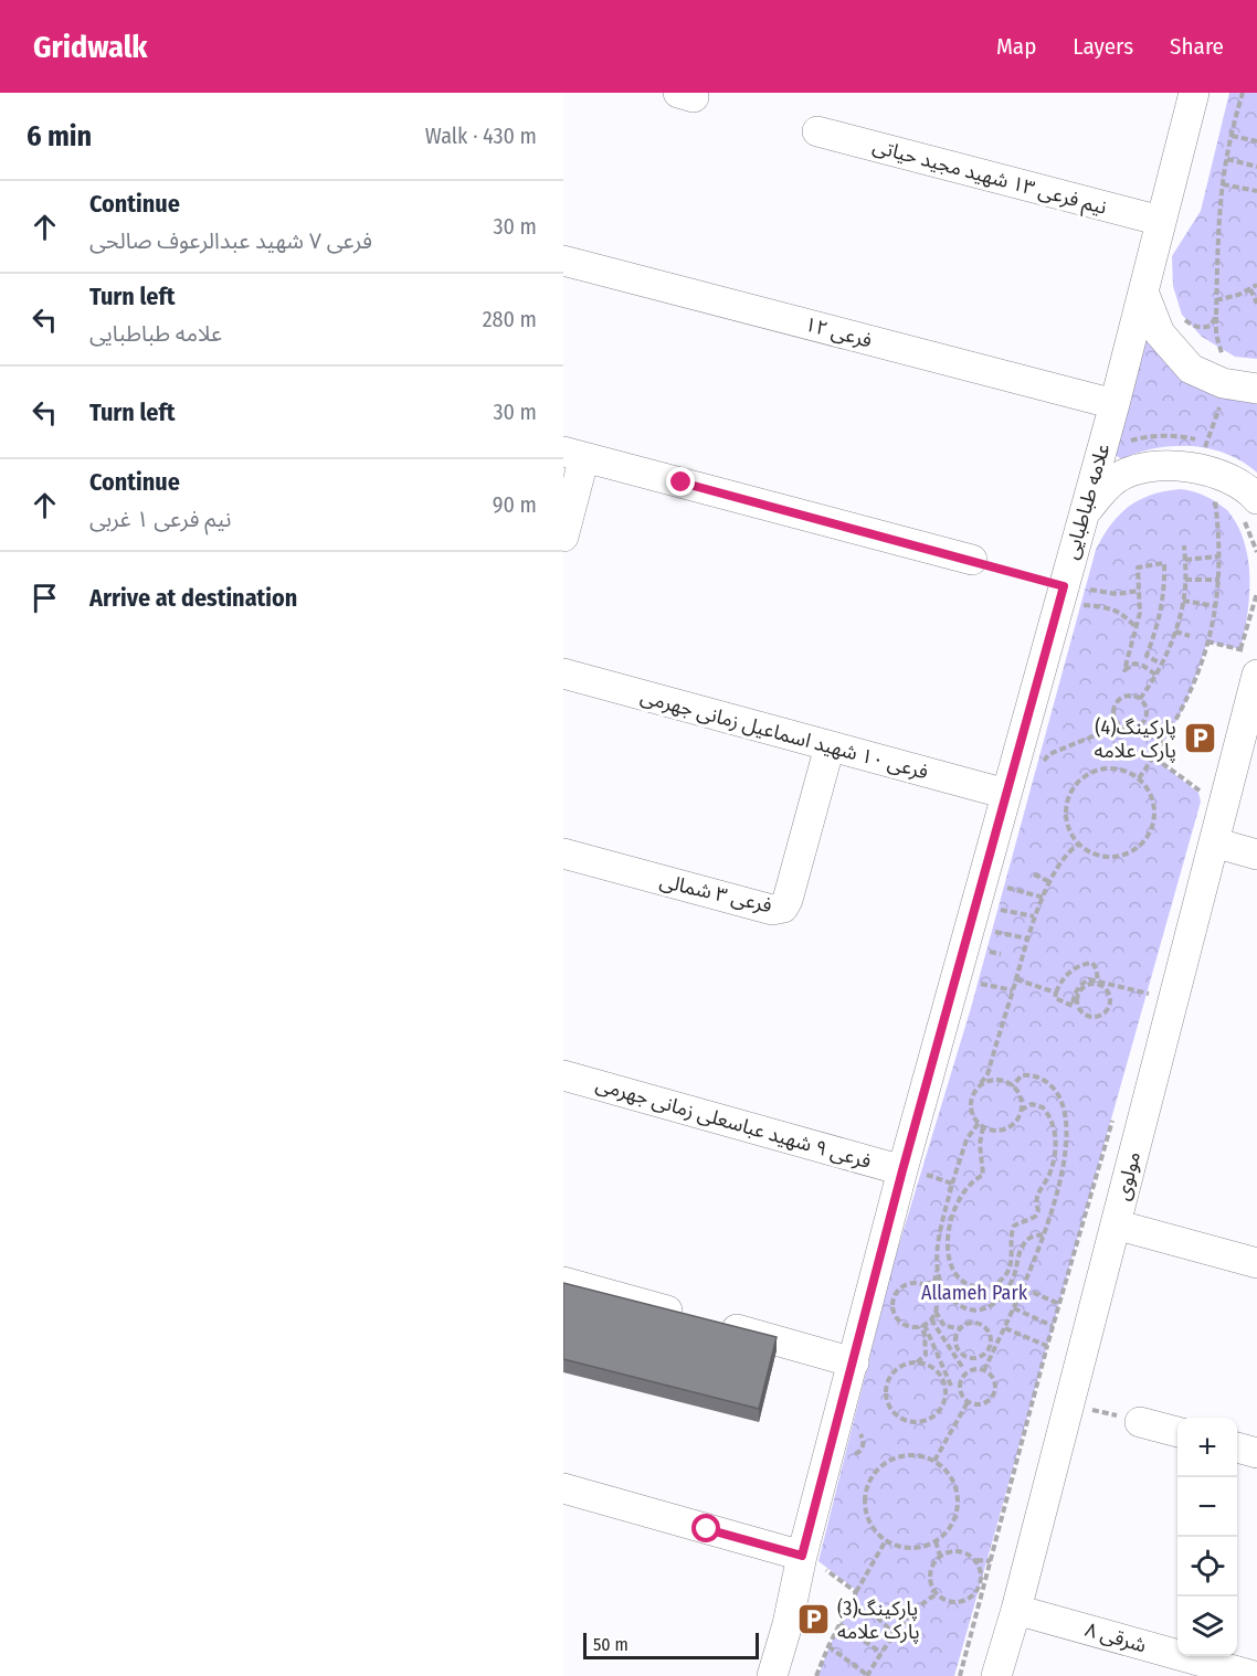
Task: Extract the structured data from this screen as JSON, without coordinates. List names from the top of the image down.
{
  "streets": {
    "street": [
      "نیم فرعی ۱۳ شهید مجید حیاتی",
      "فرعی ۱۲",
      "علامه طباطبایی",
      "فرعی ۱۰ شهید اسماعیل زمانی جهرمی",
      "فرعی ۳ شمالی",
      "فرعی ۹ شهید عباسعلی زمانی جهرمی",
      "مولوی",
      "۸ شرقی"
    ]
  },
  "crossings": [
    ["نیم فرعی ۱۳ شهید مجید حیاتی", "علامه طباطبایی"],
    ["فرعی ۱۲", "علامه طباطبایی"],
    ["علامه طباطبایی", "فرعی ۱۰ شهید اسماعیل زمانی جهرمی"],
    ["علامه طباطبایی", "فرعی ۹ شهید عباسعلی زمانی جهرمی"],
    ["فرعی ۱۰ شهید اسماعیل زمانی جهرمی", "فرعی ۳ شمالی"],
    ["مولوی", "۸ شرقی"]
  ],
  "parks": ["Allameh Park"],
  "places": {
    "parking": ["پارکینگ(4) پارک علامه", "پارکینگ(3) پارک علامه"]
  },
  "scale_bar": "50 m",
  "page": {
    "header": "Gridwalk",
    "nav": ["Map", "Layers", "Share"],
    "heading": ["6 min", "Walk · 430 m"],
    "list": [
      ["Continue", "فرعی ۷ شهید عبدالرعوف صالحی", "30 m"],
      ["Turn left", "علامه طباطبایی", "280 m"],
      ["Turn left", "30 m"],
      ["Continue", "نیم فرعی ۱ غربی", "90 m"],
      "Arrive at destination"
    ],
    "map_buttons": ["+", "−"],
    "scale": "50 m"
  }
}
